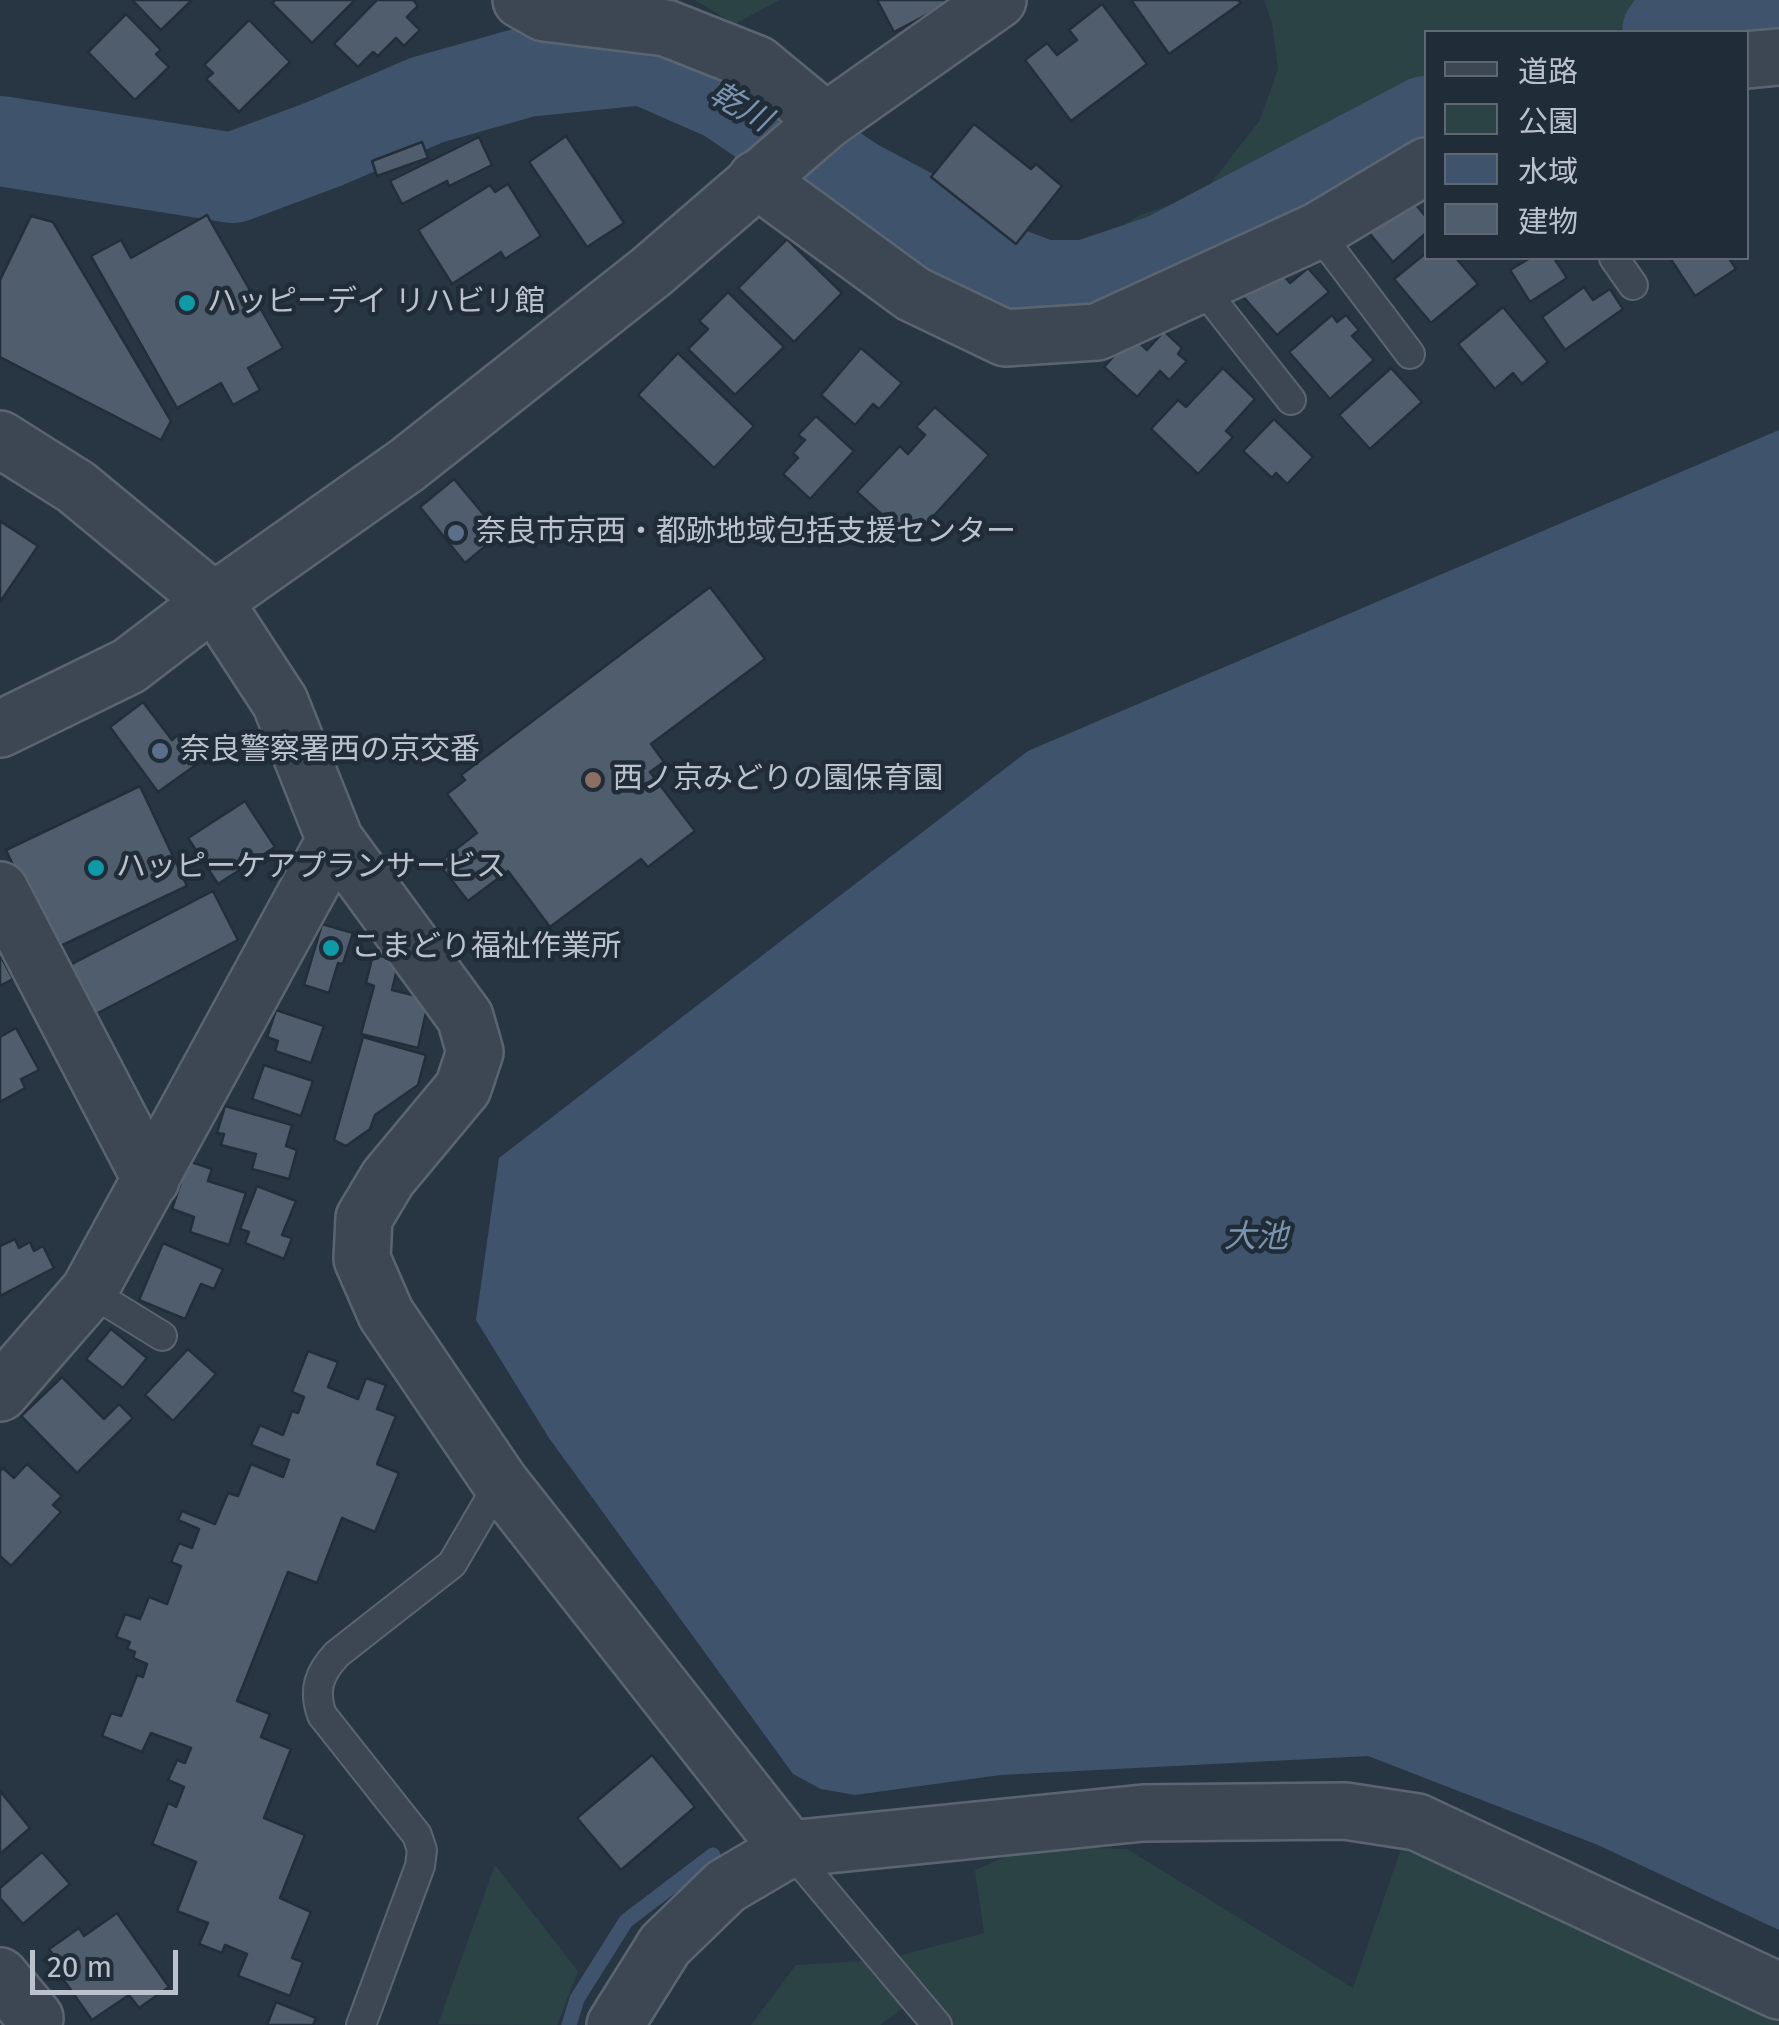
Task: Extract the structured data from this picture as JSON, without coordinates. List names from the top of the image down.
{
  "water": ["乾川", "大池"],
  "places": [
    "ハッピーデイ リハビリ館",
    "奈良市京西・都跡地域包括支援センター",
    "奈良警察署西の京交番",
    "西ノ京みどりの園保育園",
    "ハッピーケアプランサービス",
    "こまどり福祉作業所"
  ],
  "legend": [
    "道路",
    "公園",
    "水域",
    "建物"
  ],
  "scale_bar": "20 m"
}
